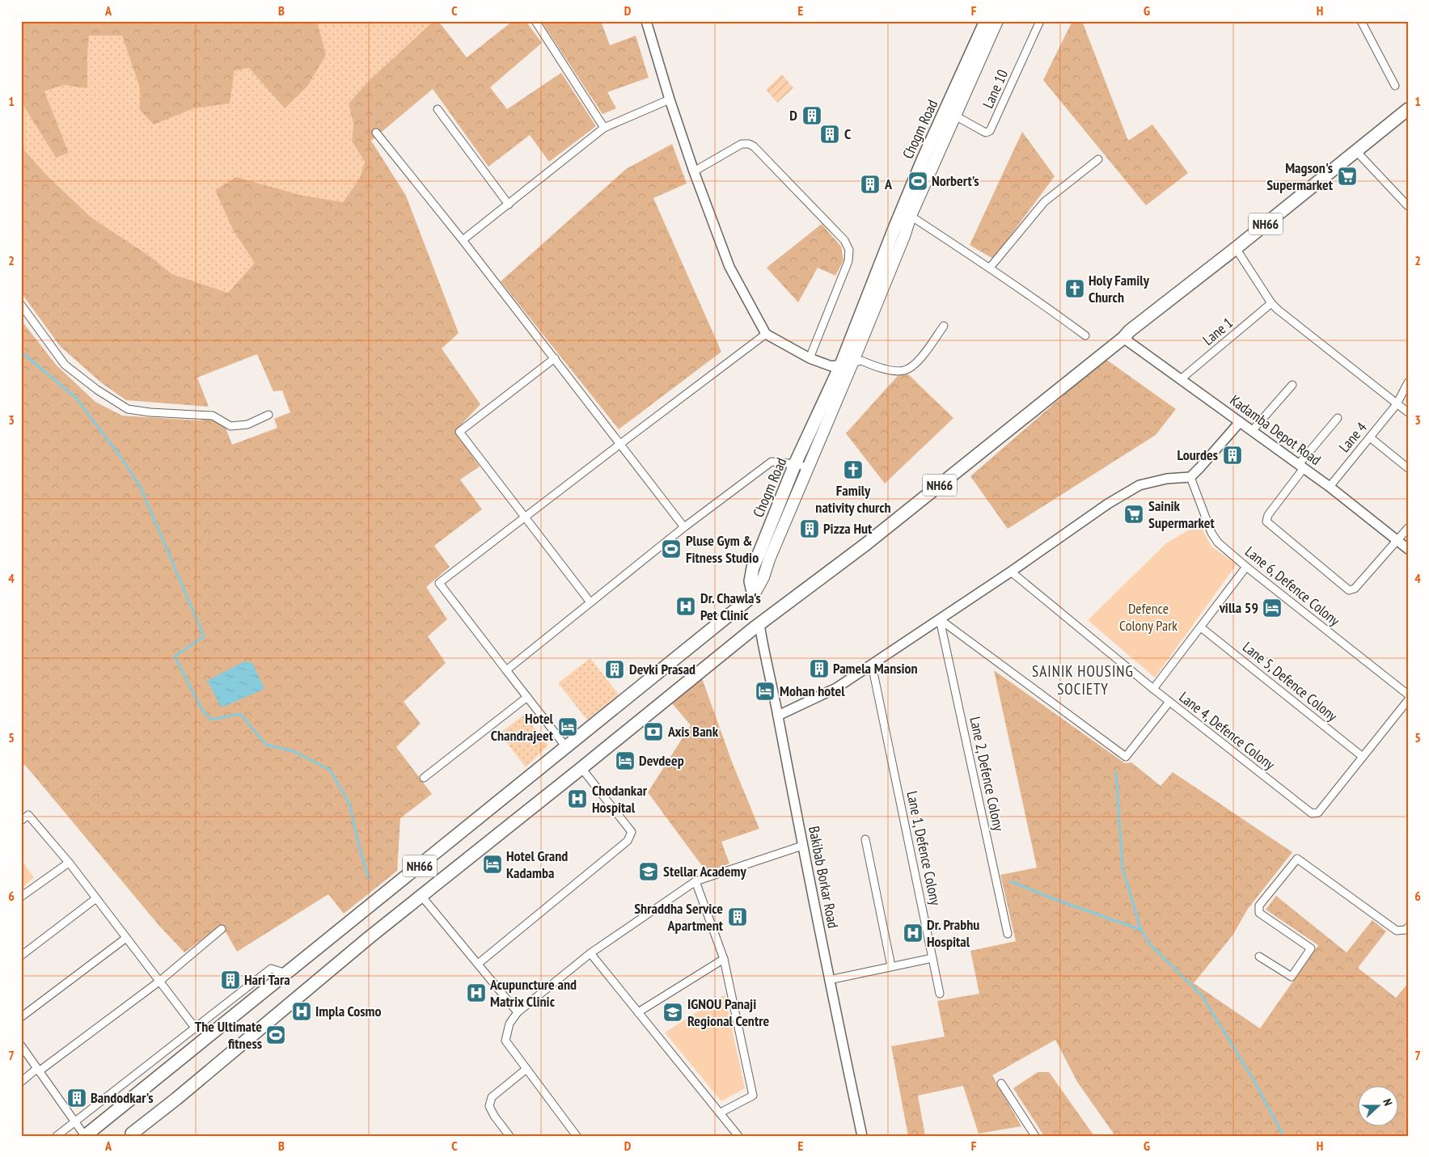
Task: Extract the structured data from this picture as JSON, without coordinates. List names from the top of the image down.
{
  "streets": {
    "highway": ["Chogm Road", "NH66"],
    "street": [
      "Lane 10",
      "Lane 1",
      "Kadamba Depot Road",
      "Lane 4",
      "Lane 6, Defence Colony",
      "Lane 5, Defence Colony",
      "Lane 4, Defence Colony",
      "Lane 2, Defence Colony",
      "Lane 1, Defence Colony",
      "Bakibab Borkar Road"
    ]
  },
  "crossings": [
    ["Lane 10", "Chogm Road"],
    ["Chogm Road", "NH66"],
    ["NH66", "Kadamba Depot Road"],
    ["NH66", "Bakibab Borkar Road"],
    ["Lane 1", "Kadamba Depot Road"],
    ["Kadamba Depot Road", "Lane 4"],
    ["Lane 5, Defence Colony", "Lane 4, Defence Colony"]
  ],
  "districts": ["SAINIK HOUSING SOCIETY"],
  "parks": ["Defence Colony Park"],
  "places": {
    "building": [
      "D",
      "C",
      "A",
      "Lourdes",
      "Pizza Hut",
      "Pamela Mansion",
      "Devki Prasad",
      "Shraddha Service Apartment",
      "Hari Tara",
      "Bandodkar's"
    ],
    "supermarket": ["Magson's Supermarket", "Sainik Supermarket"],
    "sports": ["Norbert's", "Pluse Gym & Fitness Studio", "The Ultimate fitness"],
    "church": ["Holy Family Church", "Family nativity church"],
    "hospital": [
      "Dr. Chawla's Pet Clinic",
      "Chodankar Hospital",
      "Dr. Prabhu Hospital",
      "Acupuncture and Matrix Clinic",
      "Impla Cosmo"
    ],
    "hotel": [
      "villa 59",
      "Mohan hotel",
      "Hotel Chandrajeet",
      "Devdeep",
      "Hotel Grand Kadamba"
    ],
    "bank": ["Axis Bank"],
    "school or university": ["Stellar Academy", "IGNOU Panaji Regional Centre"]
  },
  "north": "right",
  "grid": {
    "columns": [
      "A",
      "B",
      "C",
      "D",
      "E",
      "F",
      "G",
      "H"
    ],
    "rows": [
      "1",
      "2",
      "3",
      "4",
      "5",
      "6",
      "7"
    ]
  }
}
